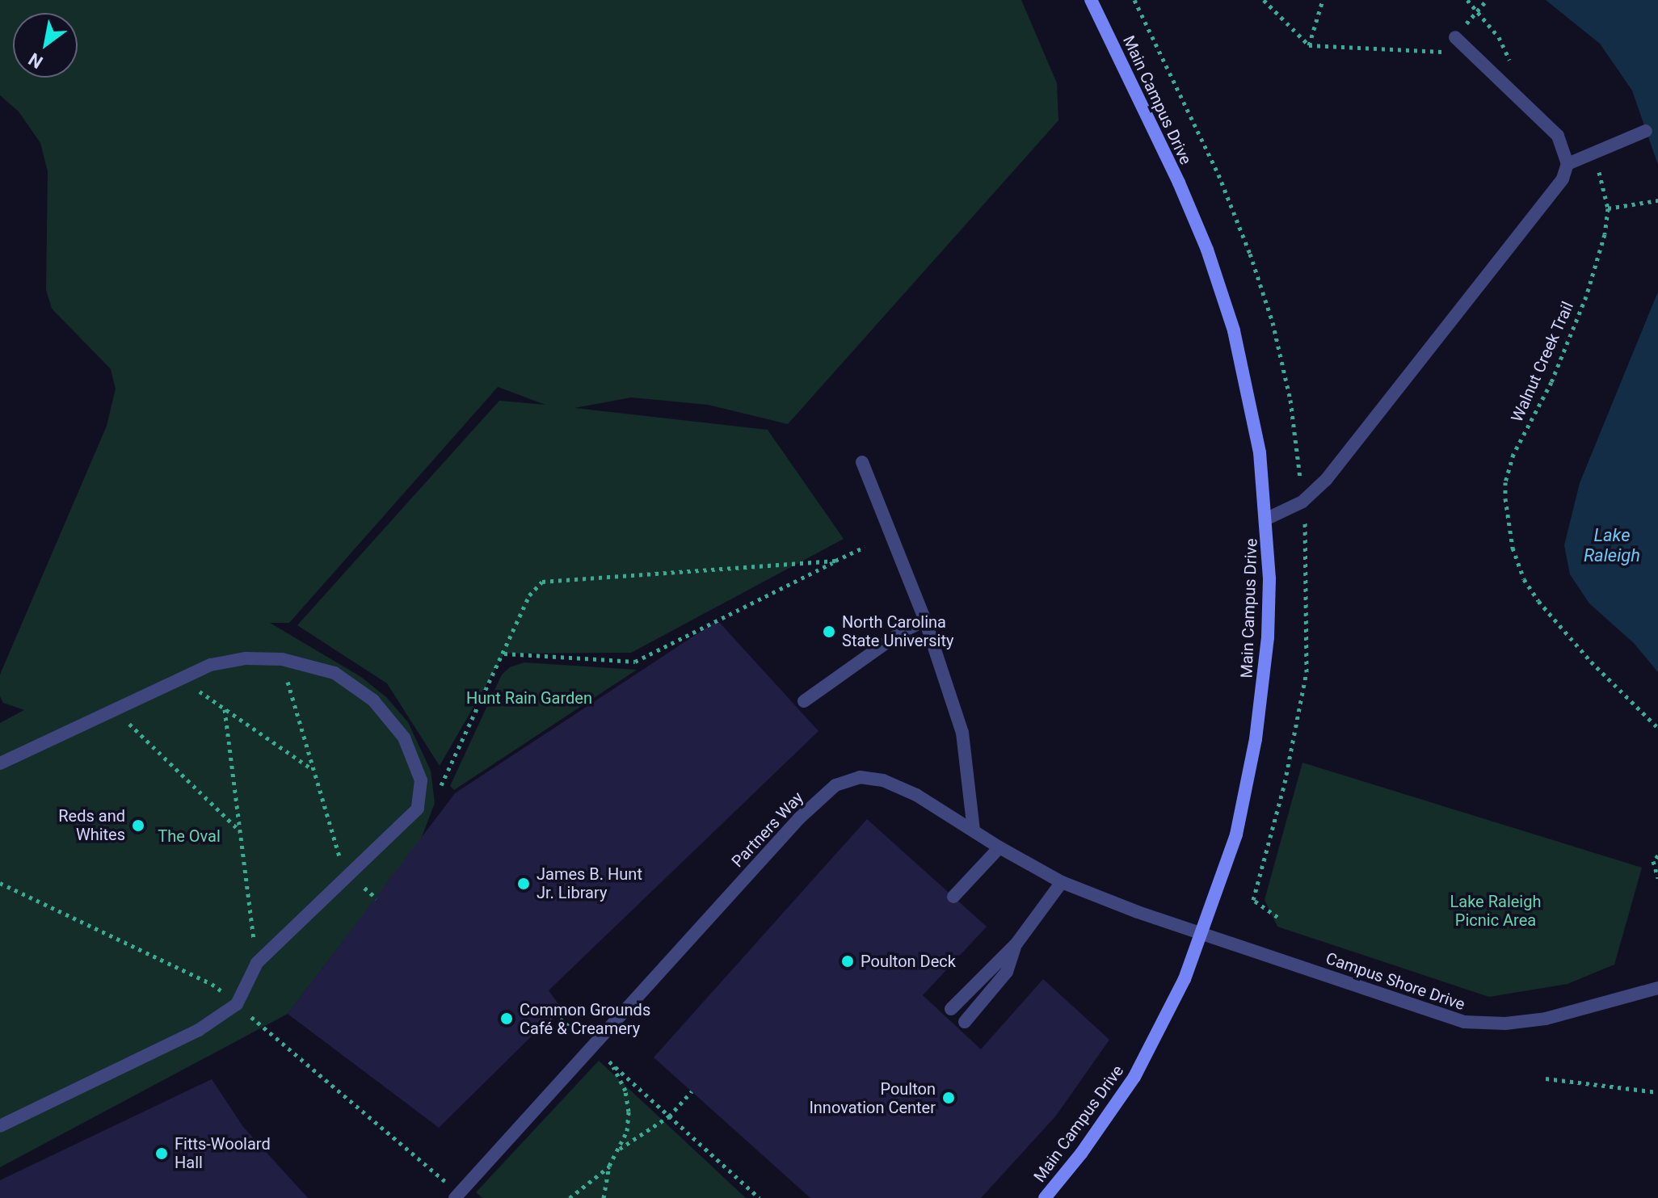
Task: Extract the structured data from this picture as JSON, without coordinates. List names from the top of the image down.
{
  "streets": {
    "street": ["Main Campus Drive", "Partners Way", "Campus Shore Drive"],
    "path": ["Walnut Creek Trail"]
  },
  "crossings": [
    ["Main Campus Drive", "Partners Way"],
    ["Main Campus Drive", "Campus Shore Drive"],
    ["Partners Way", "Campus Shore Drive"]
  ],
  "water": ["Lake Raleigh"],
  "parks": ["Hunt Rain Garden", "The Oval", "Lake Raleigh Picnic Area"],
  "places": [
    "North Carolina State University",
    "Reds and Whites",
    "James B. Hunt Jr. Library",
    "Poulton Deck",
    "Common Grounds Café & Creamery",
    "Poulton Innovation Center",
    "Fitts-Woolard Hall"
  ],
  "north": "bottom left"
}
